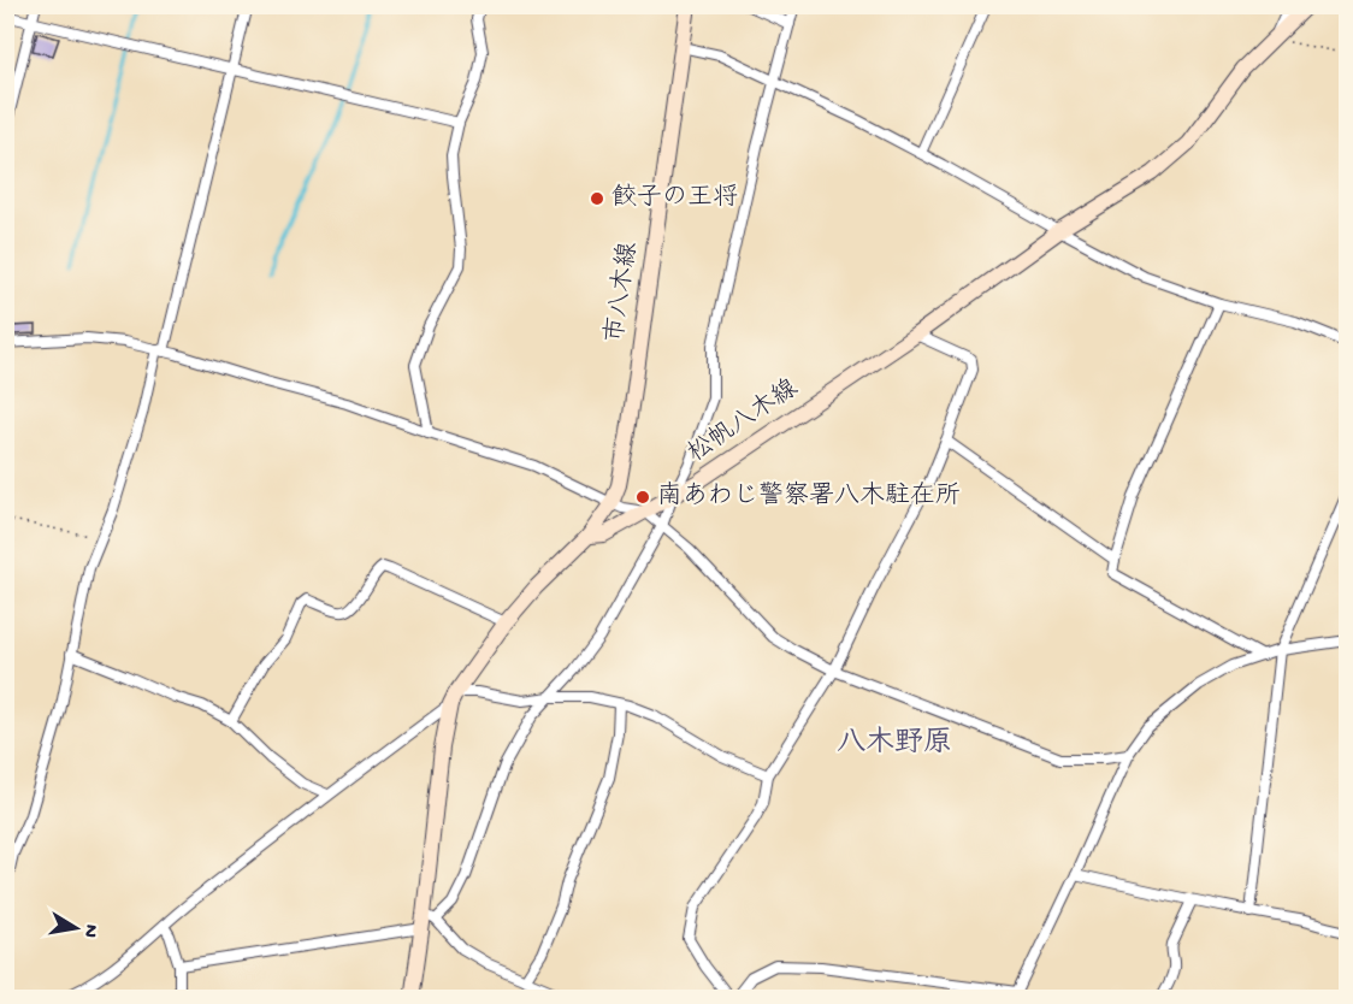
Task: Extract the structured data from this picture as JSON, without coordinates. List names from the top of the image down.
{
  "streets": {
    "main road": ["市八木線", "松帆八木線"]
  },
  "crossings": [
    ["市八木線", "松帆八木線"]
  ],
  "districts": ["八木野原"],
  "places": ["餃子の王将", "南あわじ警察署八木駐在所"],
  "north": "right"
}
